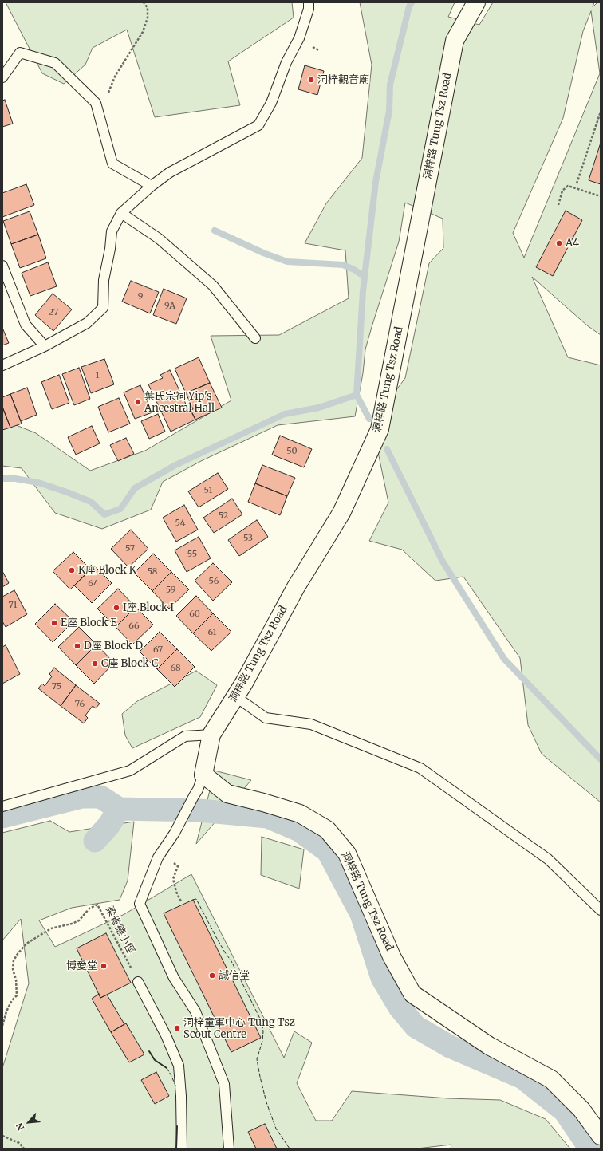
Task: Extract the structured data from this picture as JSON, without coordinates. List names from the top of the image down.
{
  "streets": {
    "street": ["洞梓路 Tung Tsz Road"],
    "path": ["梁省德小徑"]
  },
  "places": [
    "洞梓觀音廟",
    "A4",
    "葉氏宗祠 Yip's Ancestral Hall",
    "K座 Block K",
    "I座 Block I",
    "E座 Block E",
    "D座 Block D",
    "C座 Block C",
    "博愛堂",
    "誠信堂",
    "洞梓童軍中心 Tung Tsz Scout Centre"
  ],
  "house_numbers": [
    "9",
    "9A",
    "27",
    "1",
    "50",
    "51",
    "52",
    "54",
    "53",
    "57",
    "55",
    "58",
    "56",
    "64",
    "59",
    "71",
    "60",
    "66",
    "61",
    "67",
    "68",
    "75",
    "76"
  ],
  "north": "bottom left"
}
